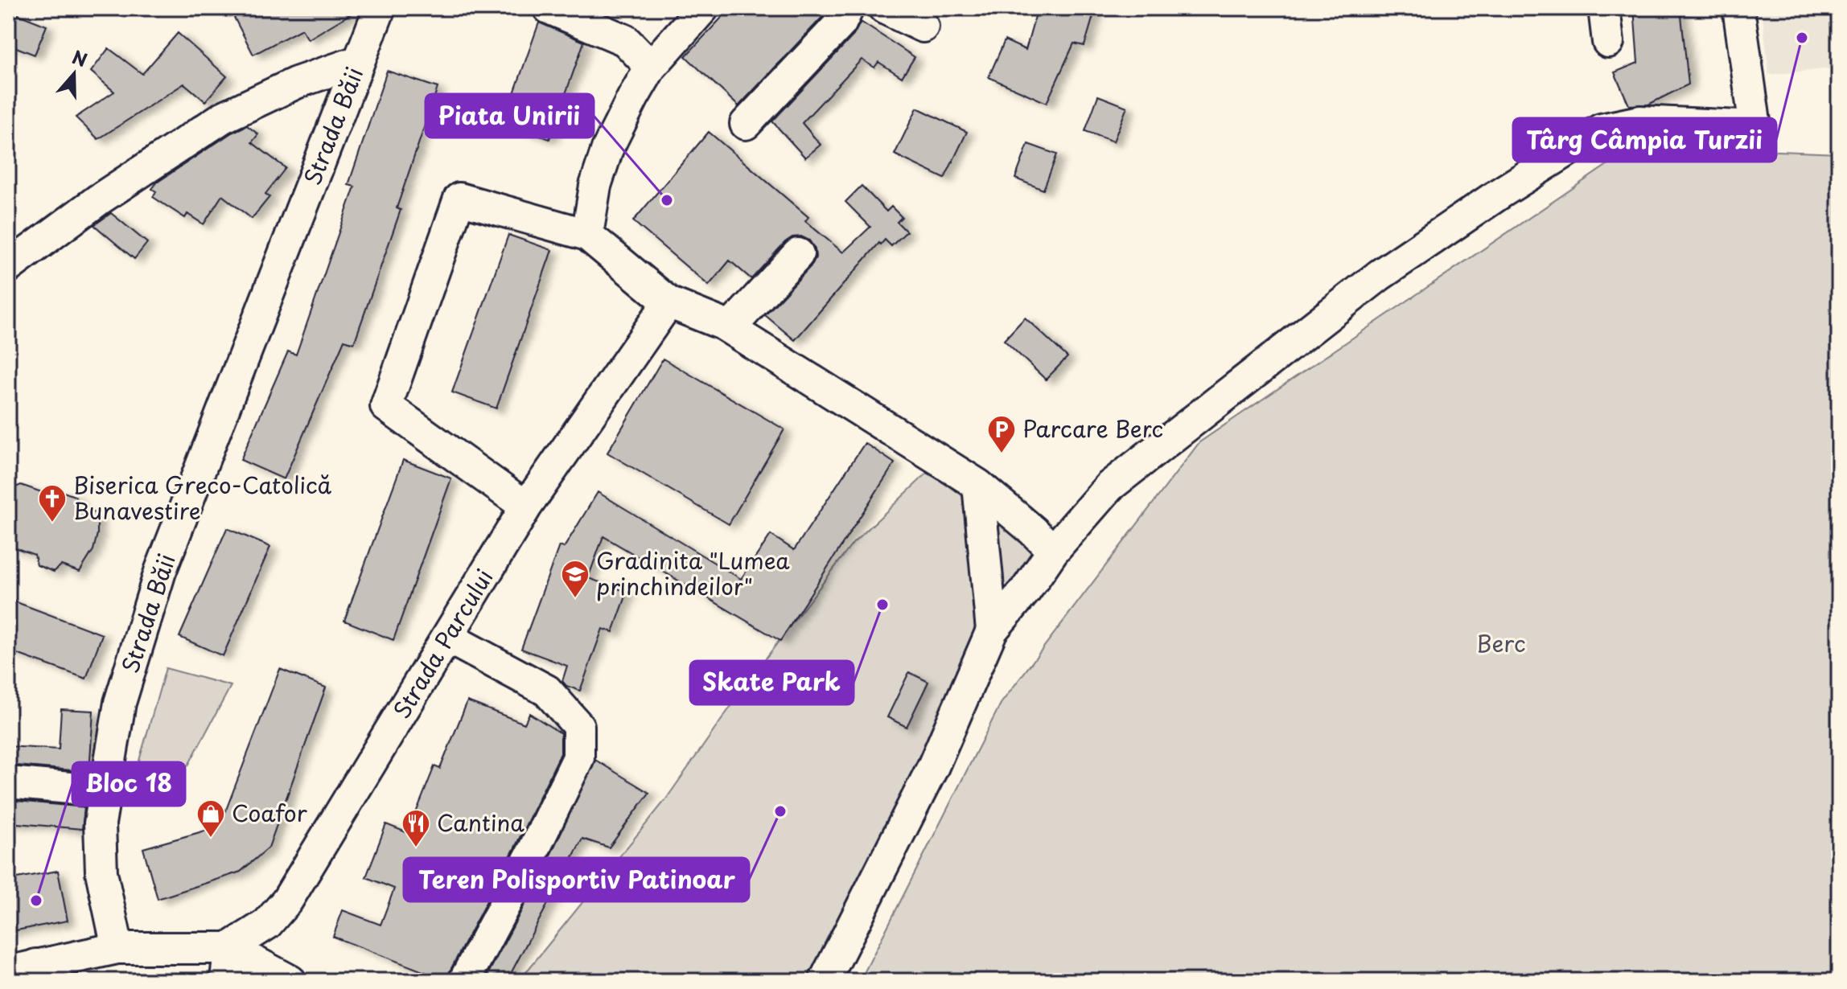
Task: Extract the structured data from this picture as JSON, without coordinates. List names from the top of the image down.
{
  "streets": {
    "street": ["Strada Băii", "Strada Parcului"]
  },
  "parks": ["Berc"],
  "places": {
    "other": [
      "Târg Câmpia Turzii",
      "Piata Unirii",
      "Skate Park",
      "Teren Polisportiv Patinoar",
      "Bloc 18"
    ],
    "parking": ["Parcare Berc"],
    "church": ["Biserica Greco-Catolică Bunavestire"],
    "school or university": ["Gradinita \"Lumea princhindeilor\""],
    "shop": ["Coafor"],
    "restaurant": ["Cantina"]
  },
  "north": "top"
}
